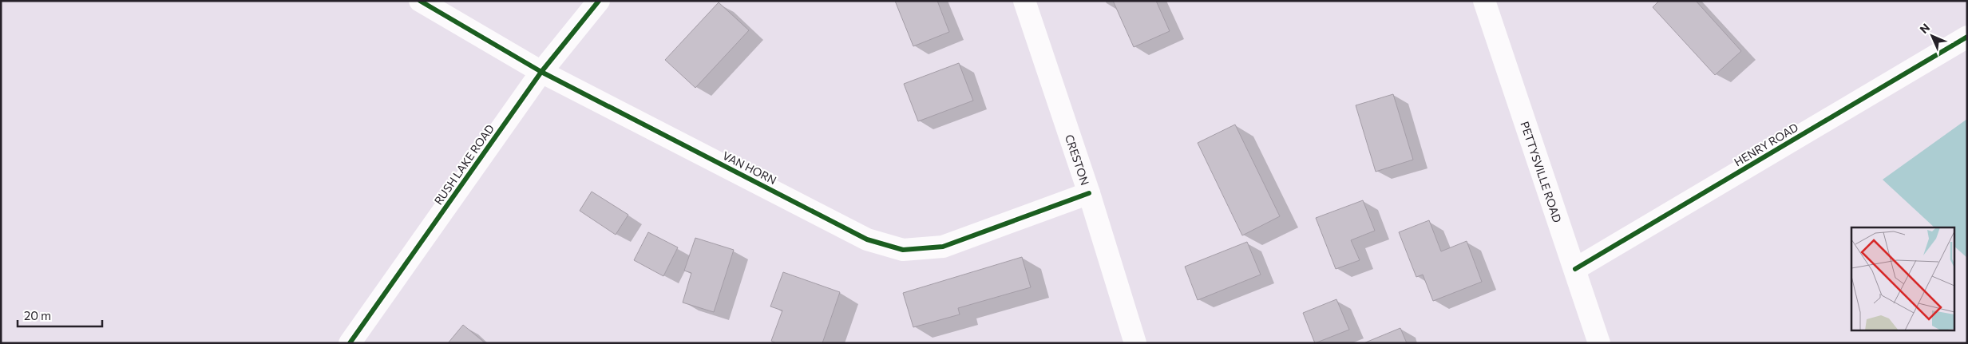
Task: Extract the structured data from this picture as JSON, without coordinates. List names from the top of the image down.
{
  "streets": {
    "street": [
      "HENRY ROAD",
      "CRESTON",
      "RUSH LAKE ROAD",
      "VAN HORN",
      "PETTYSVILLE ROAD"
    ]
  },
  "crossings": [
    ["HENRY ROAD", "PETTYSVILLE ROAD"],
    ["CRESTON", "VAN HORN"],
    ["RUSH LAKE ROAD", "VAN HORN"]
  ],
  "scale_bar": "20 m",
  "north": "top left"
}
